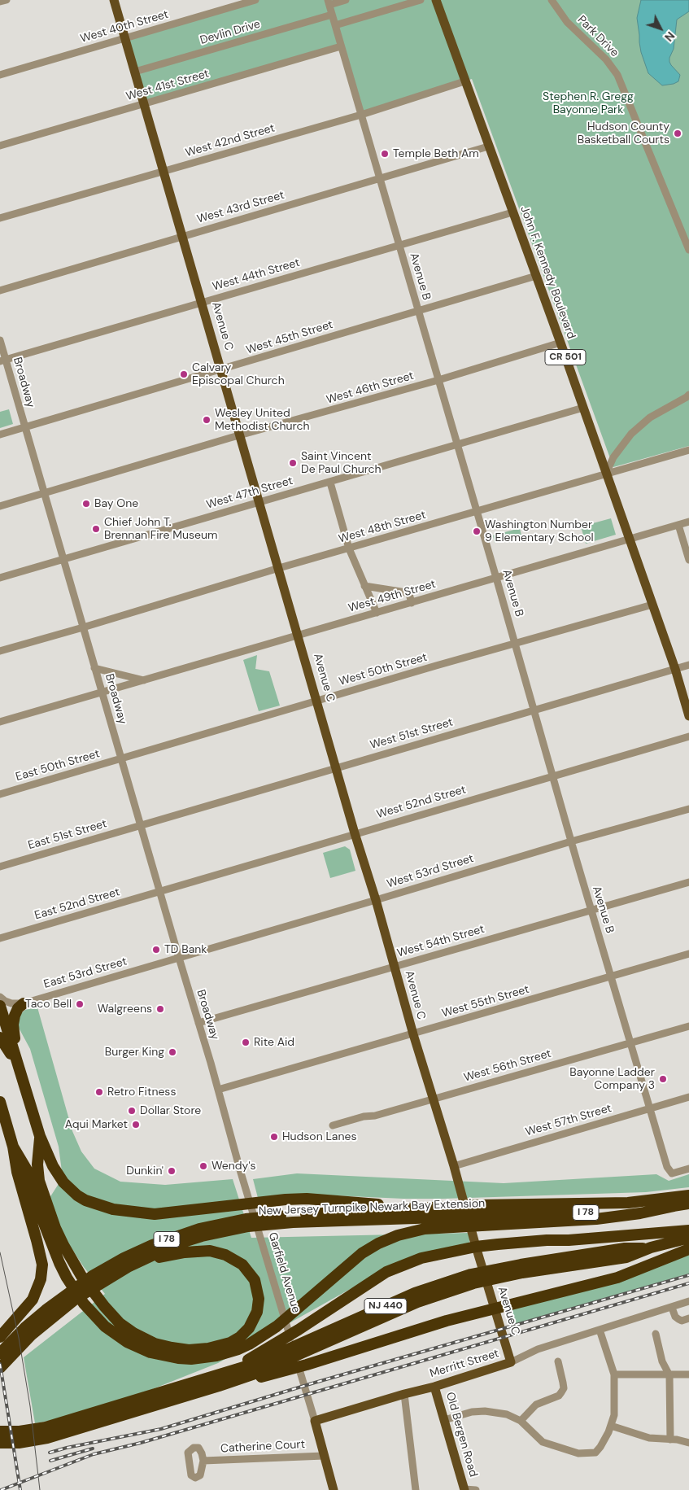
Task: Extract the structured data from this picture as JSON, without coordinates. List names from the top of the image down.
{
  "streets": {
    "highway": ["New Jersey Turnpike Newark Bay Extension", "I 78", "NJ 440"],
    "main road": [
      "John F. Kennedy Boulevard",
      "Avenue C",
      "CR 501",
      "Garfield Avenue",
      "Merritt Street",
      "Old Bergen Road"
    ],
    "street": [
      "West 40th Street",
      "Devlin Drive",
      "Park Drive",
      "West 41st Street",
      "West 42nd Street",
      "West 43rd Street",
      "West 44th Street",
      "Avenue B",
      "West 45th Street",
      "Broadway",
      "West 46th Street",
      "West 47th Street",
      "West 48th Street",
      "West 49th Street",
      "West 50th Street",
      "West 51st Street",
      "East 50th Street",
      "West 52nd Street",
      "East 51st Street",
      "West 53rd Street",
      "East 52nd Street",
      "West 54th Street",
      "East 53rd Street",
      "West 55th Street",
      "West 56th Street",
      "West 57th Street",
      "Catherine Court"
    ]
  },
  "crossings": [
    ["West 40th Street", "Avenue C"],
    ["Devlin Drive", "Avenue B"],
    ["Devlin Drive", "Avenue C"],
    ["West 41st Street", "Avenue B"],
    ["West 41st Street", "Avenue C"],
    ["West 42nd Street", "John F. Kennedy Boulevard"],
    ["West 42nd Street", "Avenue B"],
    ["West 42nd Street", "Avenue C"],
    ["West 43rd Street", "John F. Kennedy Boulevard"],
    ["West 43rd Street", "Avenue B"],
    ["West 43rd Street", "Avenue C"],
    ["John F. Kennedy Boulevard", "West 44th Street"],
    ["John F. Kennedy Boulevard", "West 45th Street"],
    ["John F. Kennedy Boulevard", "West 46th Street"],
    ["John F. Kennedy Boulevard", "West 47th Street"],
    ["John F. Kennedy Boulevard", "West 48th Street"],
    ["John F. Kennedy Boulevard", "West 49th Street"],
    ["John F. Kennedy Boulevard", "West 50th Street"],
    ["John F. Kennedy Boulevard", "West 51st Street"],
    ["West 44th Street", "Avenue B"],
    ["West 44th Street", "Avenue C"],
    ["West 44th Street", "Broadway"],
    ["Avenue B", "West 45th Street"],
    ["Avenue B", "West 46th Street"],
    ["Avenue B", "West 47th Street"],
    ["Avenue B", "West 48th Street"],
    ["Avenue B", "West 49th Street"],
    ["Avenue B", "West 50th Street"],
    ["Avenue B", "West 51st Street"],
    ["Avenue B", "West 52nd Street"],
    ["Avenue B", "West 53rd Street"],
    ["Avenue B", "West 54th Street"],
    ["Avenue B", "West 55th Street"],
    ["Avenue B", "West 56th Street"],
    ["Avenue B", "West 57th Street"],
    ["Avenue C", "West 45th Street"],
    ["Avenue C", "West 46th Street"],
    ["Avenue C", "West 47th Street"],
    ["Avenue C", "West 48th Street"],
    ["Avenue C", "West 49th Street"],
    ["Avenue C", "West 50th Street"],
    ["Avenue C", "West 51st Street"],
    ["Avenue C", "West 52nd Street"],
    ["Avenue C", "West 53rd Street"],
    ["Avenue C", "West 54th Street"],
    ["Avenue C", "West 55th Street"],
    ["Avenue C", "West 56th Street"],
    ["Avenue C", "West 57th Street"],
    ["Avenue C", "Merritt Street"],
    ["West 45th Street", "Broadway"],
    ["Broadway", "West 46th Street"],
    ["Broadway", "West 47th Street"],
    ["Broadway", "West 48th Street"],
    ["Broadway", "West 49th Street"],
    ["Broadway", "West 50th Street"],
    ["Broadway", "West 51st Street"],
    ["Broadway", "East 50th Street"],
    ["Broadway", "West 52nd Street"],
    ["Broadway", "East 51st Street"],
    ["Broadway", "West 53rd Street"],
    ["Broadway", "East 52nd Street"],
    ["Broadway", "West 54th Street"],
    ["Broadway", "East 53rd Street"],
    ["Broadway", "Garfield Avenue"],
    ["West 50th Street", "East 50th Street"],
    ["West 51st Street", "East 51st Street"],
    ["West 52nd Street", "East 52nd Street"],
    ["West 53rd Street", "East 53rd Street"],
    ["West 55th Street", "Garfield Avenue"],
    ["Garfield Avenue", "Merritt Street"],
    ["Garfield Avenue", "Catherine Court"],
    ["Merritt Street", "Old Bergen Road"]
  ],
  "parks": ["Stephen R. Gregg Bayonne Park"],
  "places": [
    "Hudson County Basketball Courts",
    "Temple Beth Am",
    "Calvary Episcopal Church",
    "Wesley United Methodist Church",
    "Saint Vincent De Paul Church",
    "Bay One",
    "Chief John T. Brennan Fire Museum",
    "Washington Number 9 Elementary School",
    "TD Bank",
    "Taco Bell",
    "Walgreens",
    "Rite Aid",
    "Burger King",
    "Bayonne Ladder Company 3",
    "Retro Fitness",
    "Dollar Store",
    "Aqui Market",
    "Hudson Lanes",
    "Wendy's",
    "Dunkin'"
  ],
  "north": "bottom right"
}
